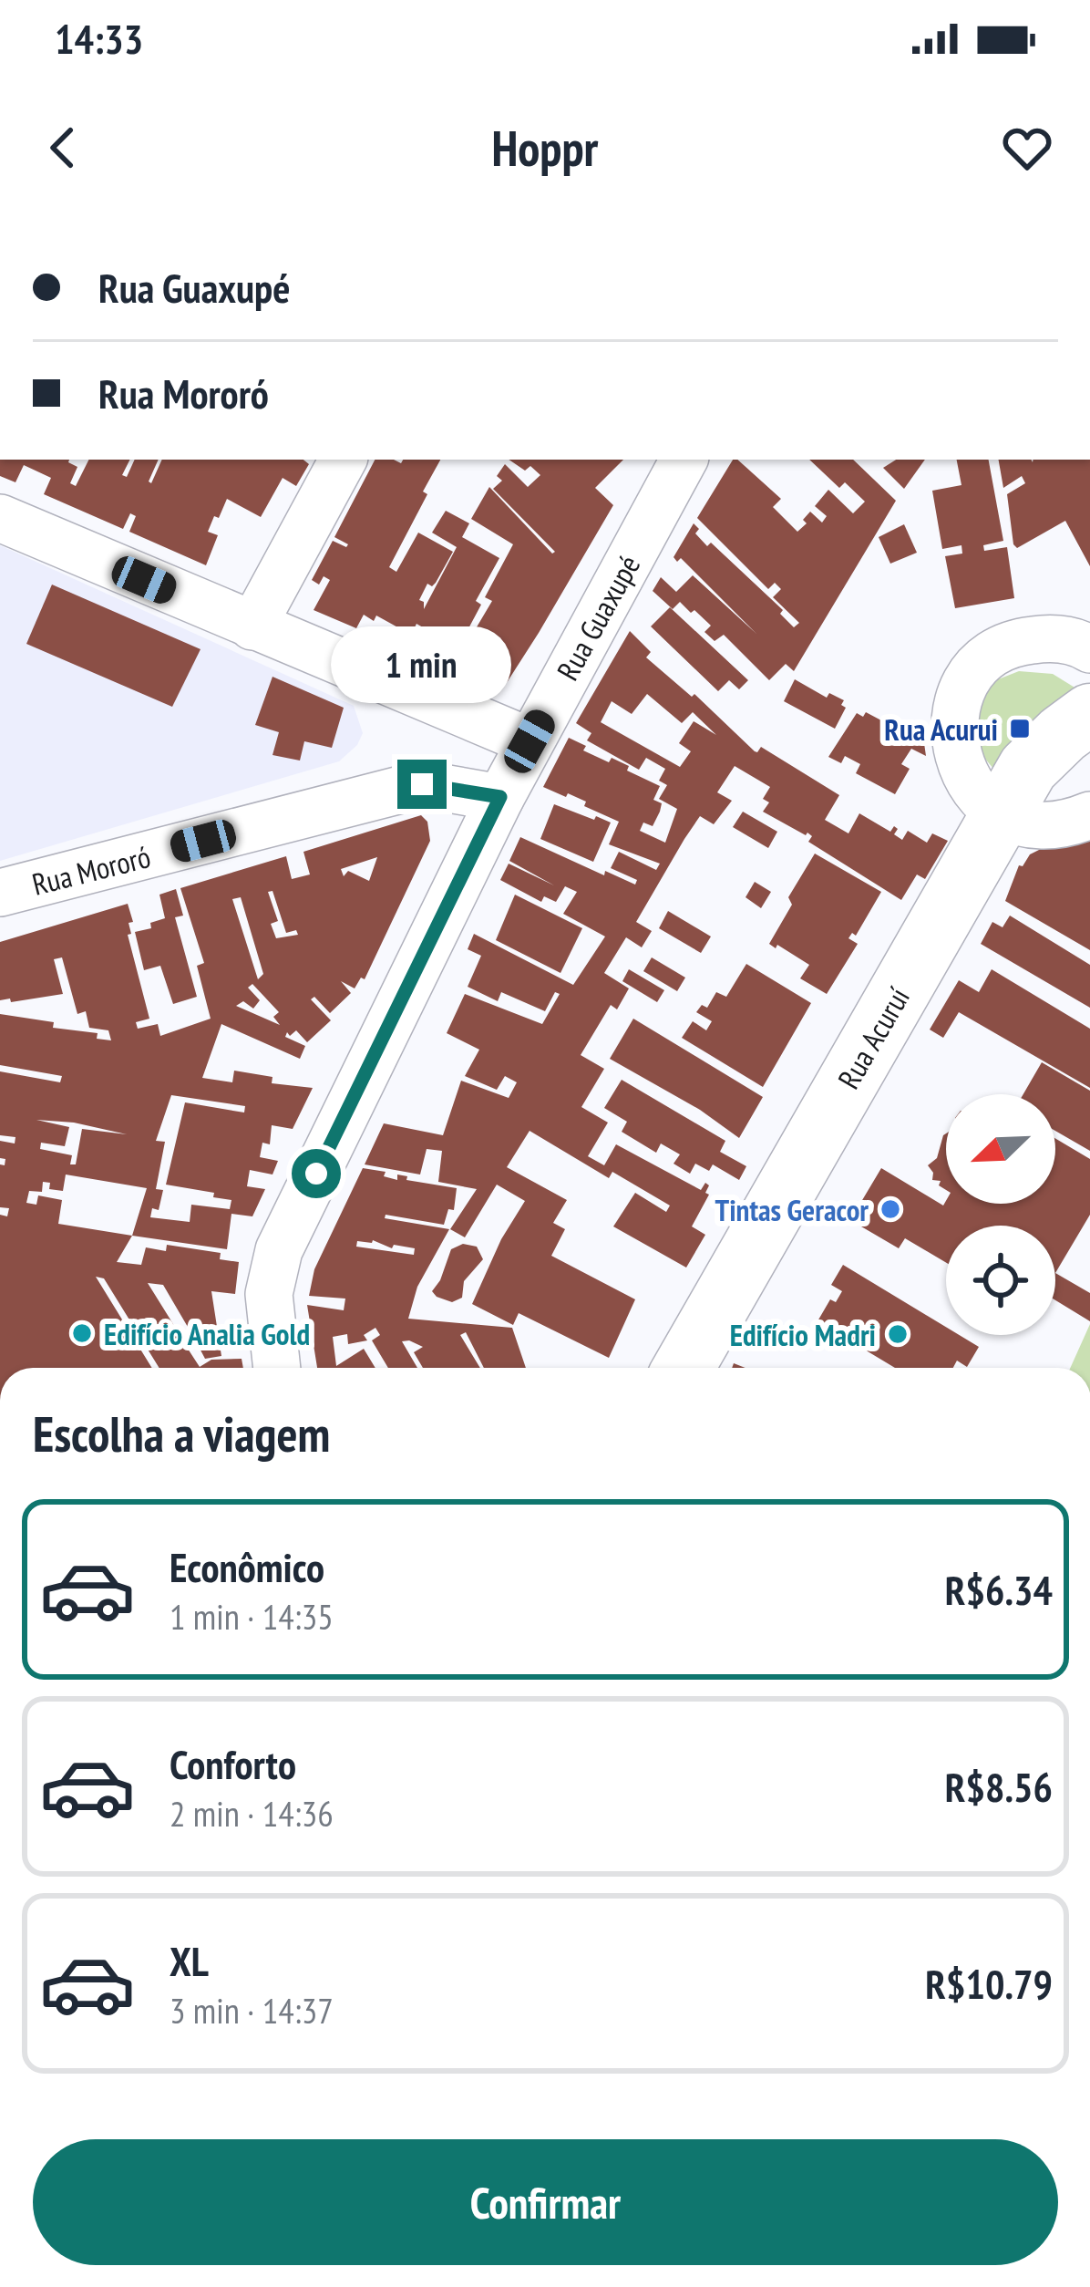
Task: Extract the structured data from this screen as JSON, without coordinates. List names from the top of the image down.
{
  "streets": {
    "main road": ["Rua Acuruí"],
    "street": ["Rua Guaxupé", "Rua Mororó"]
  },
  "crossings": [
    ["Rua Guaxupé", "Rua Mororó"]
  ],
  "places": {
    "transit": ["Rua Acurui"],
    "other": ["Tintas Geracor", "Edifício Analia Gold", "Edifício Madri"]
  },
  "north": "bottom left",
  "page": {
    "status": "14:33",
    "header": "Hoppr",
    "banner": ["Rua Guaxupé", "Rua Mororó"],
    "bubble": "1 min",
    "heading": "Escolha a viagem",
    "list": [
      {
        "name": "Econômico",
        "note": "1 min · 14:35",
        "value": "R$6.34"
      },
      {
        "name": "Conforto",
        "note": "2 min · 14:36",
        "value": "R$8.56"
      },
      {
        "name": "XL",
        "note": "3 min · 14:37",
        "value": "R$10.79"
      }
    ],
    "buttons": "Confirmar"
  }
}
